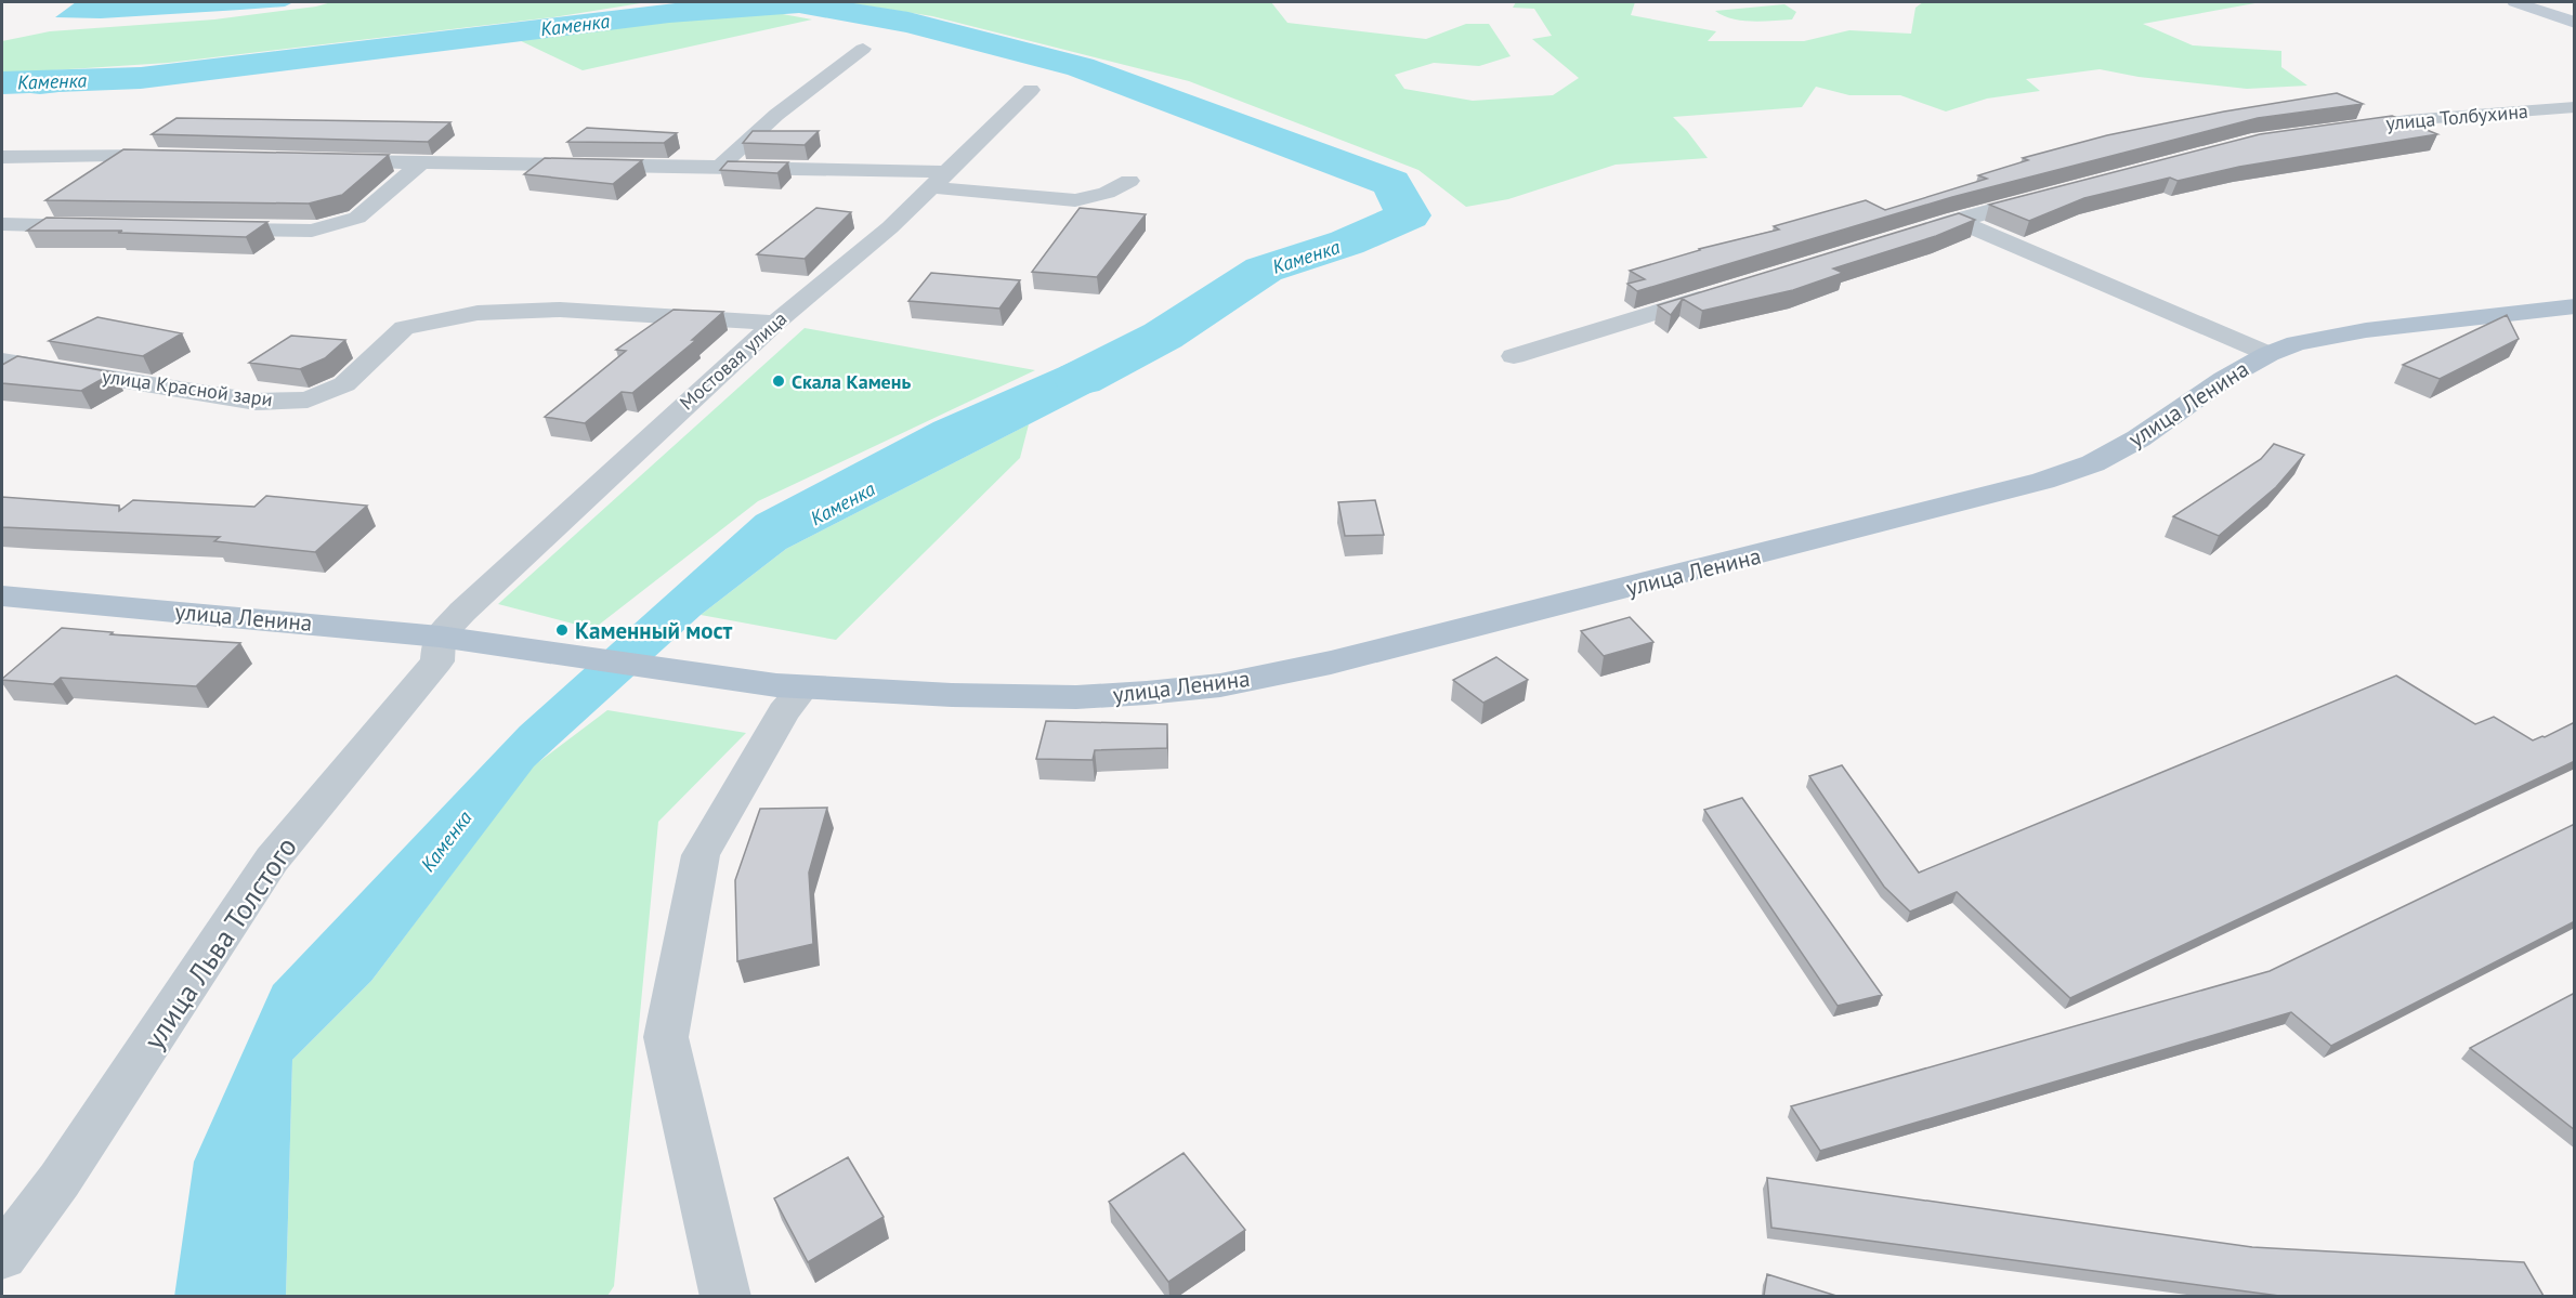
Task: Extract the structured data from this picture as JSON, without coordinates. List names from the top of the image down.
{
  "streets": {
    "main road": ["улица Ленина"],
    "street": [
      "улица Толбухина",
      "Мостовая улица",
      "улица Красной зари",
      "улица Льва Толстого"
    ]
  },
  "crossings": [
    ["Мостовая улица", "улица Красной зари"],
    ["Мостовая улица", "улица Ленина"],
    ["Мостовая улица", "улица Льва Толстого"],
    ["улица Ленина", "улица Льва Толстого"]
  ],
  "water": ["Каменка"],
  "places": ["Скала Камень", "Каменный мост"]
}
